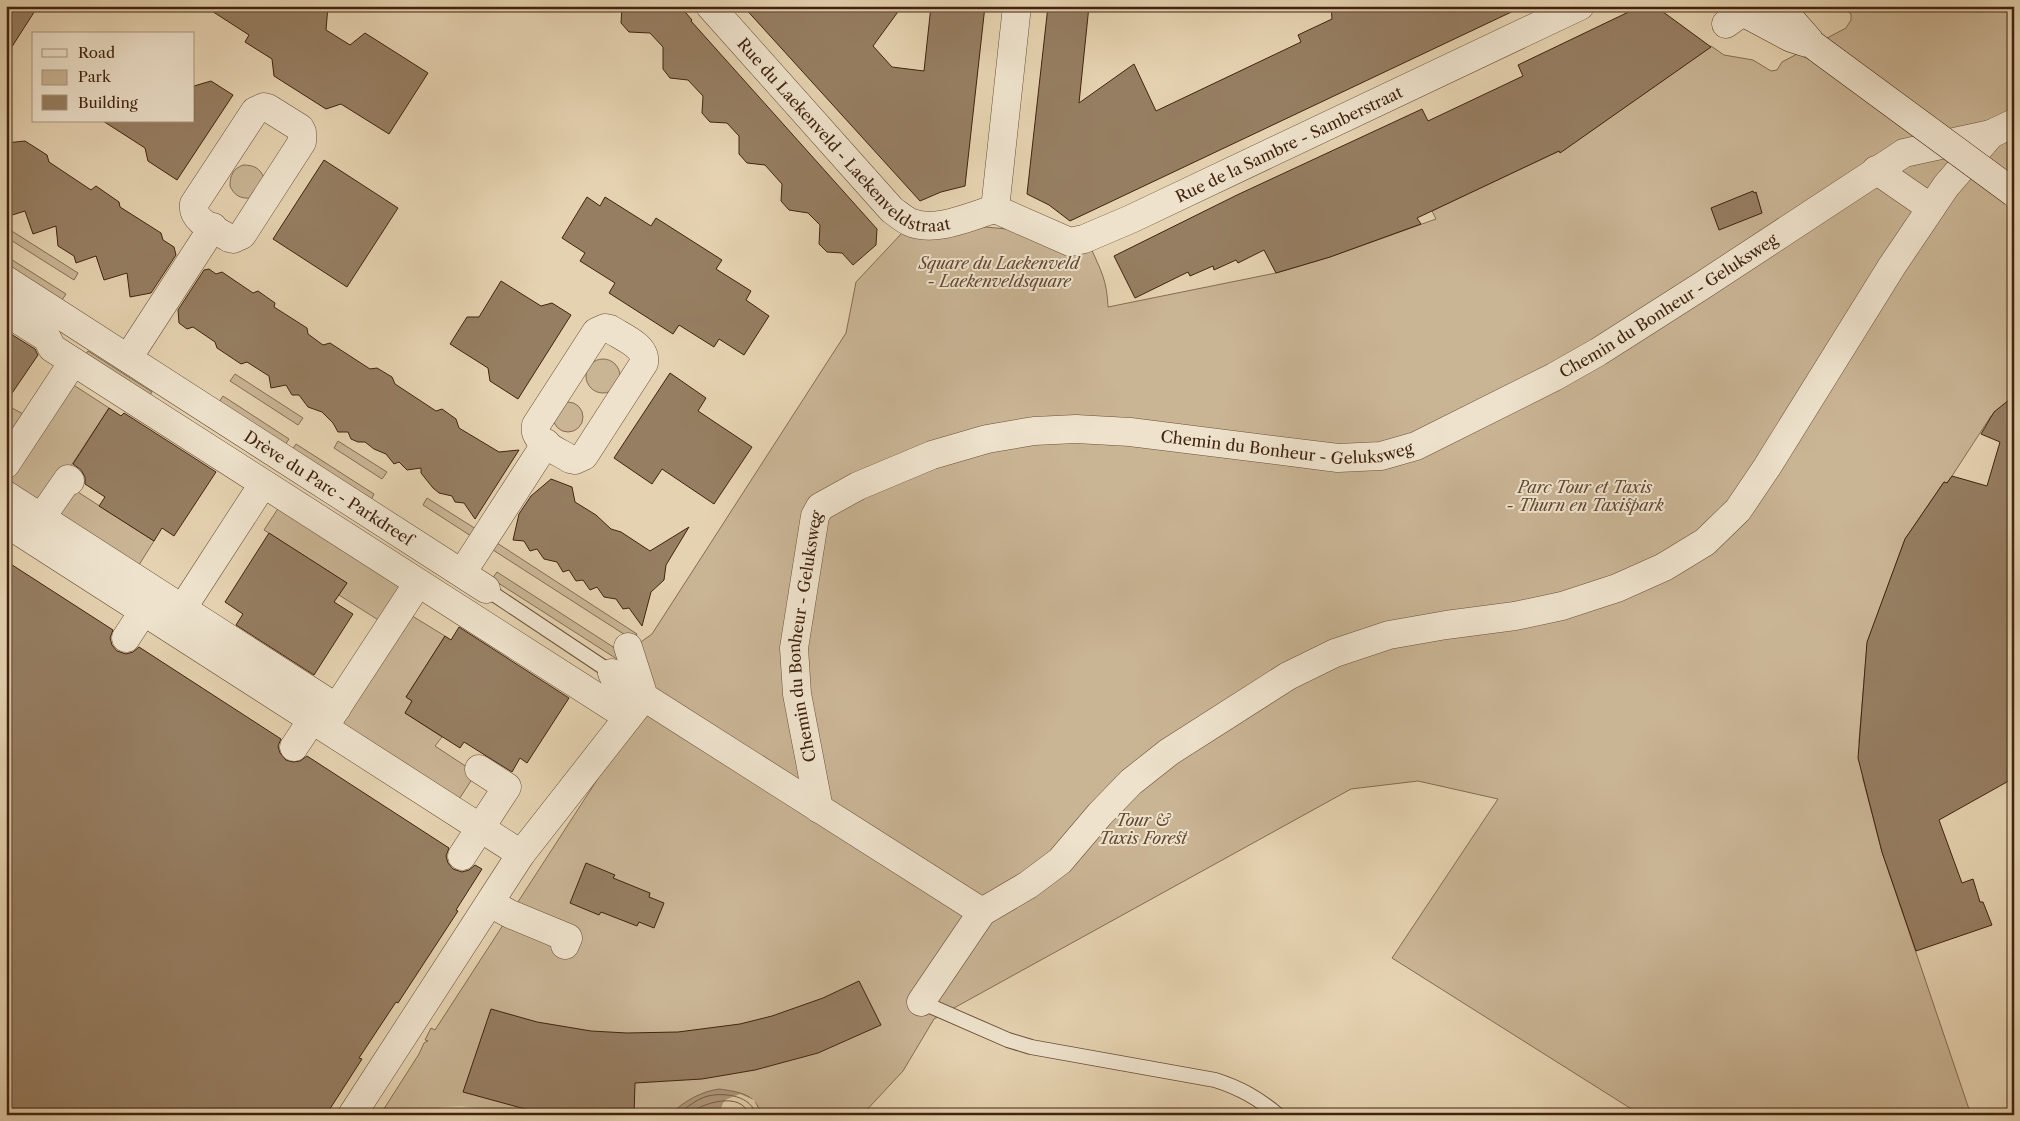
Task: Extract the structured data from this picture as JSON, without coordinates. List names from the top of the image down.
{
  "streets": {
    "street": [
      "Rue du Laekenveld - Laekenveldstraat",
      "Rue de la Sambre - Samberstraat",
      "Chemin du Bonheur - Geluksweg",
      "Drève du Parc - Parkdreef"
    ]
  },
  "crossings": [
    ["Rue du Laekenveld - Laekenveldstraat", "Rue de la Sambre - Samberstraat"]
  ],
  "parks": ["Square du Laekenveld - Laekenveldsquare", "Parc Tour et Taxis - Thurn en Taxispark", "Tour & Taxis Forest"],
  "legend": ["Road", "Park", "Building"]
}
